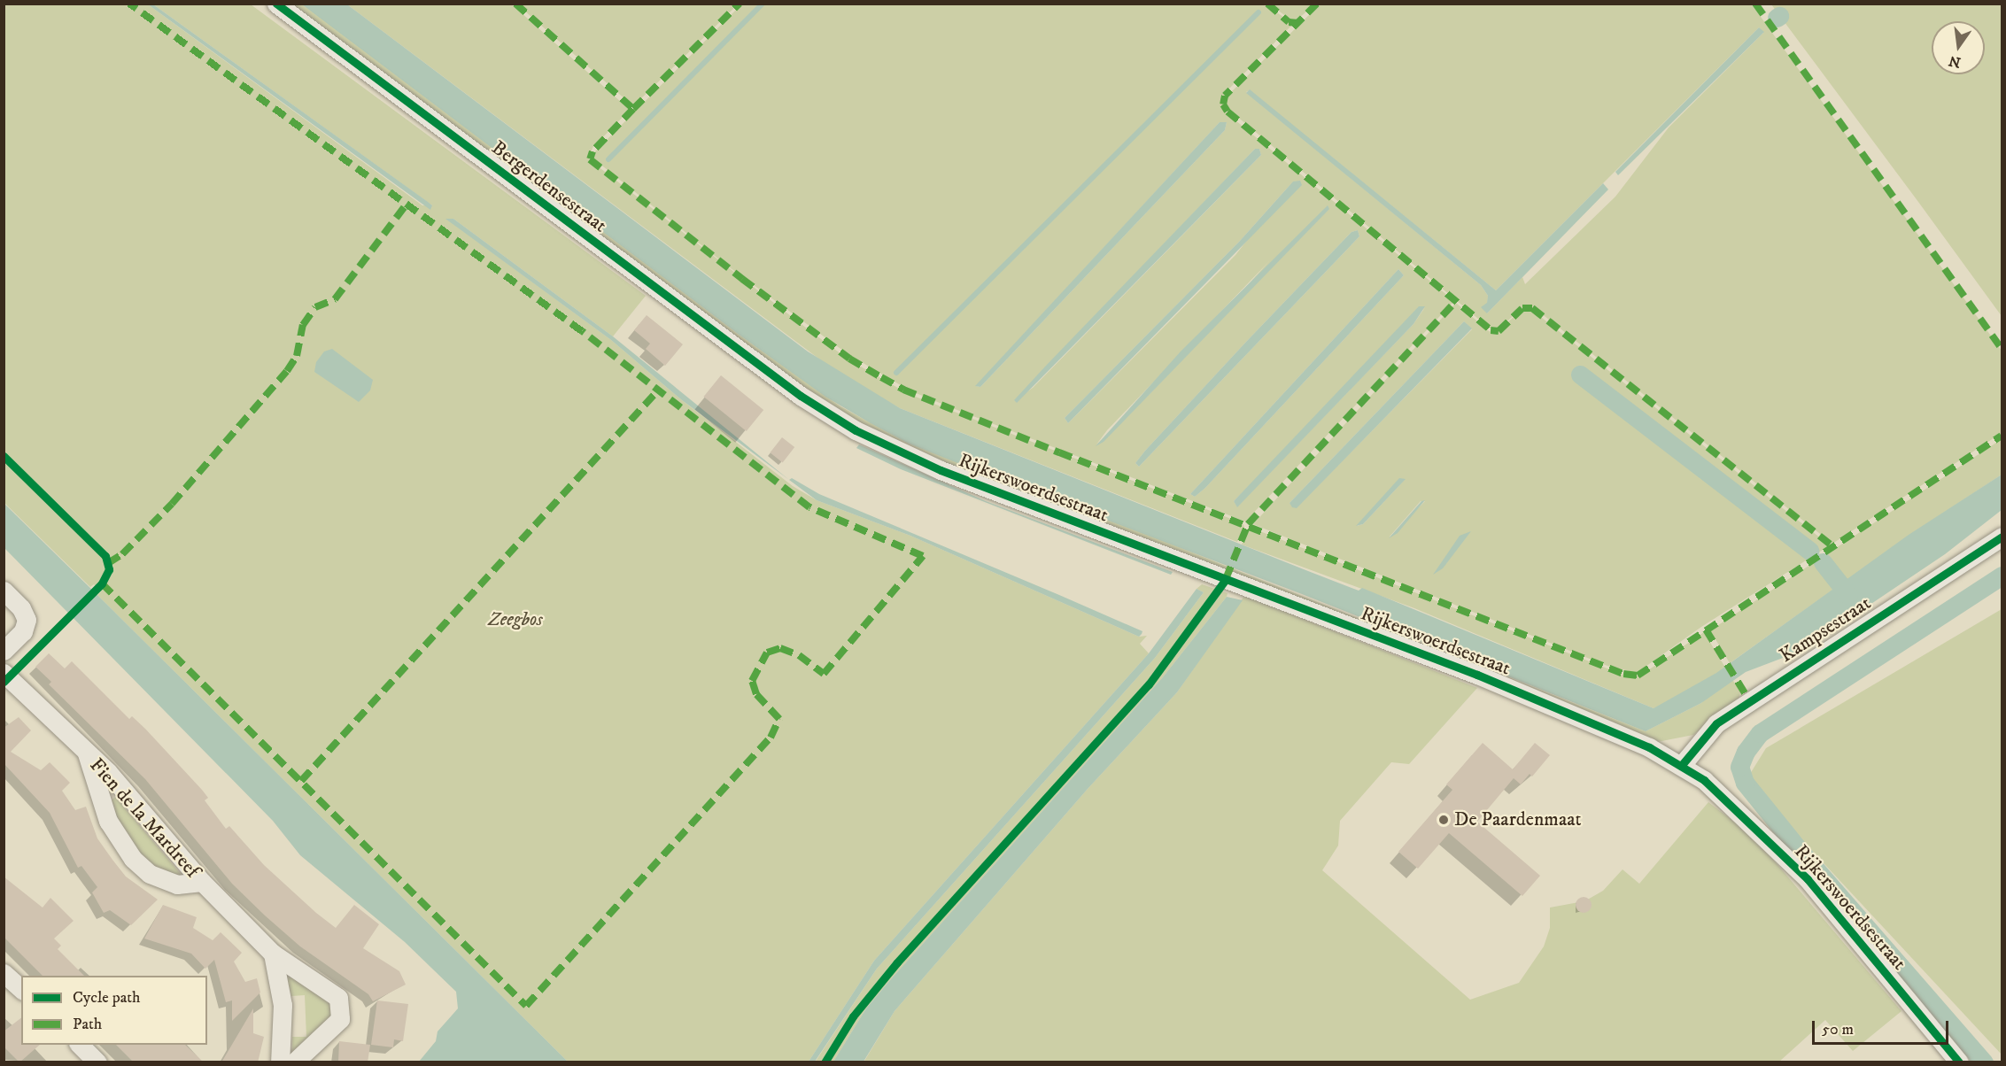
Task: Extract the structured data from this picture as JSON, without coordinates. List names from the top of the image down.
{
  "streets": {
    "street": [
      "Bergerdensestraat",
      "Rijkerswoerdsestraat",
      "Kampsestraat",
      "Fien de la Mardreef"
    ]
  },
  "crossings": [
    ["Bergerdensestraat", "Rijkerswoerdsestraat"],
    ["Rijkerswoerdsestraat", "Kampsestraat"]
  ],
  "parks": ["Zeegbos"],
  "places": ["De Paardenmaat"],
  "legend": ["Cycle path", "Path"],
  "scale_bar": "50 m",
  "north": "bottom"
}
